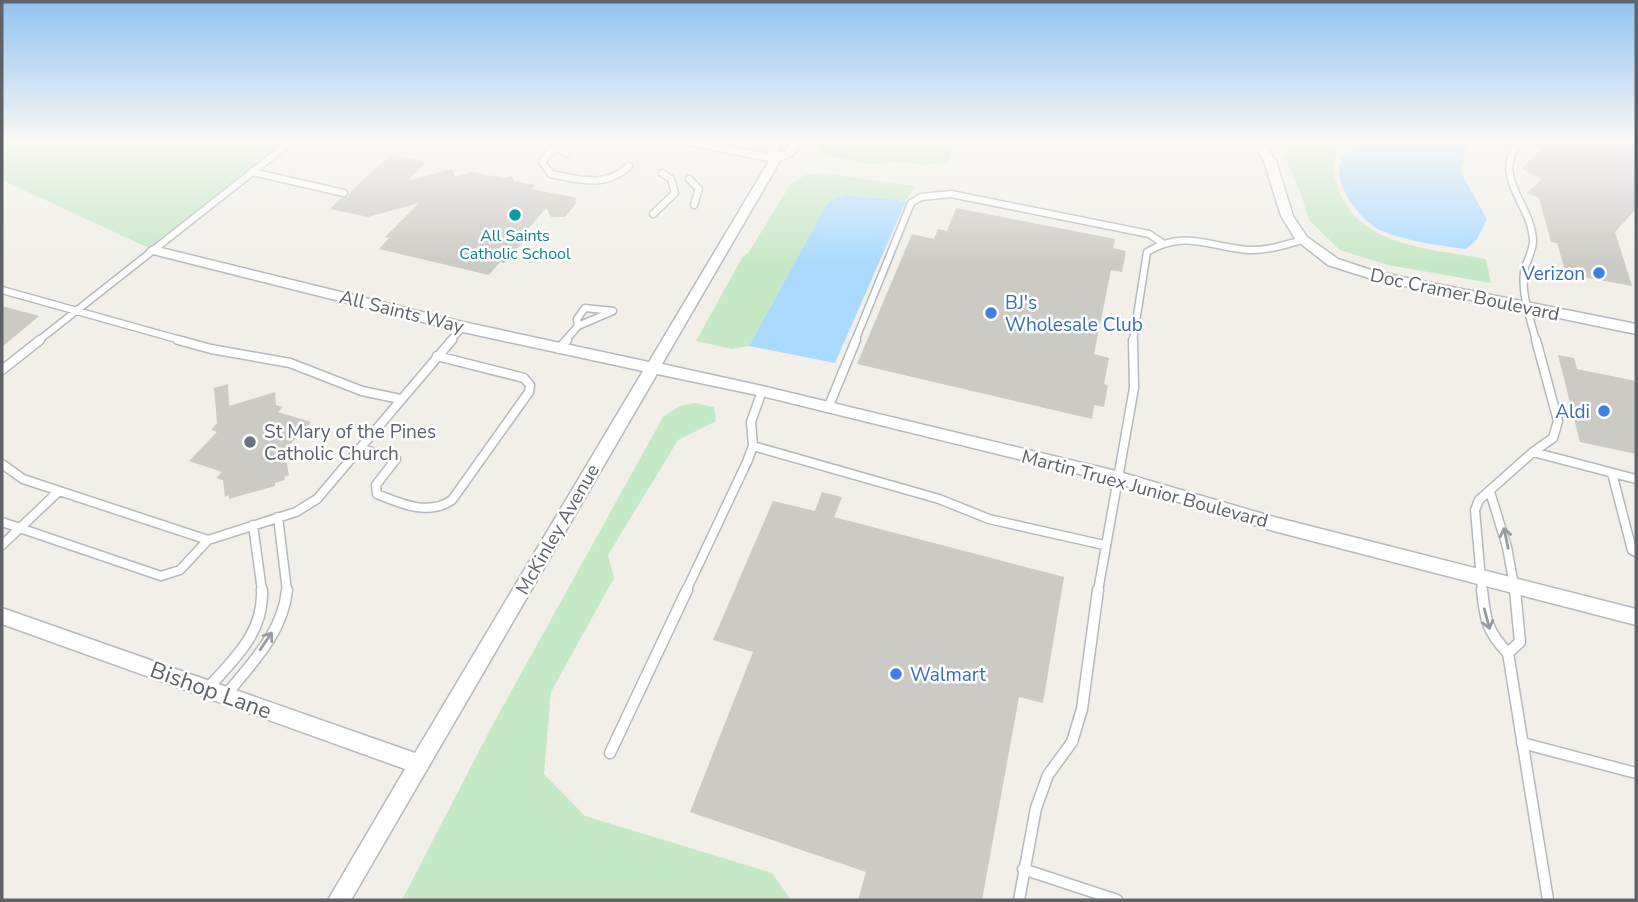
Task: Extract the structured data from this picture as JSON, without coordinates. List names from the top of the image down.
{
  "streets": {
    "street": [
      "Doc Cramer Boulevard",
      "All Saints Way",
      "Martin Truex Junior Boulevard",
      "McKinley Avenue",
      "Bishop Lane"
    ]
  },
  "crossings": [
    ["All Saints Way", "Martin Truex Junior Boulevard"],
    ["All Saints Way", "McKinley Avenue"],
    ["Martin Truex Junior Boulevard", "McKinley Avenue"],
    ["McKinley Avenue", "Bishop Lane"]
  ],
  "places": [
    "All Saints Catholic School",
    "Verizon",
    "BJ's Wholesale Club",
    "Aldi",
    "St Mary of the Pines Catholic Church",
    "Walmart"
  ]
}
